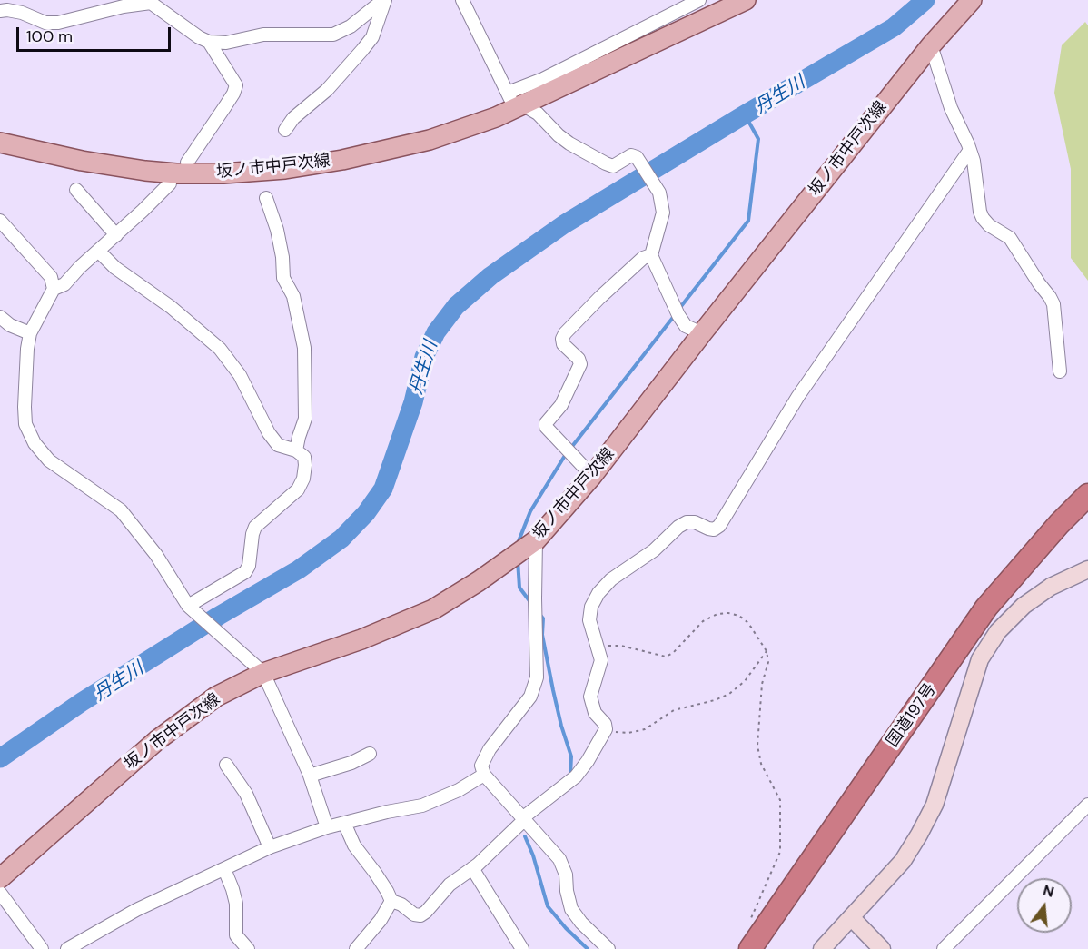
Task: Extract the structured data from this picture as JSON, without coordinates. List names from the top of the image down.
{
  "streets": {
    "highway": ["国道197号"],
    "main road": ["坂ノ市中戸次線"]
  },
  "water": ["丹生川"],
  "scale_bar": "100 m",
  "north": "top"
}
